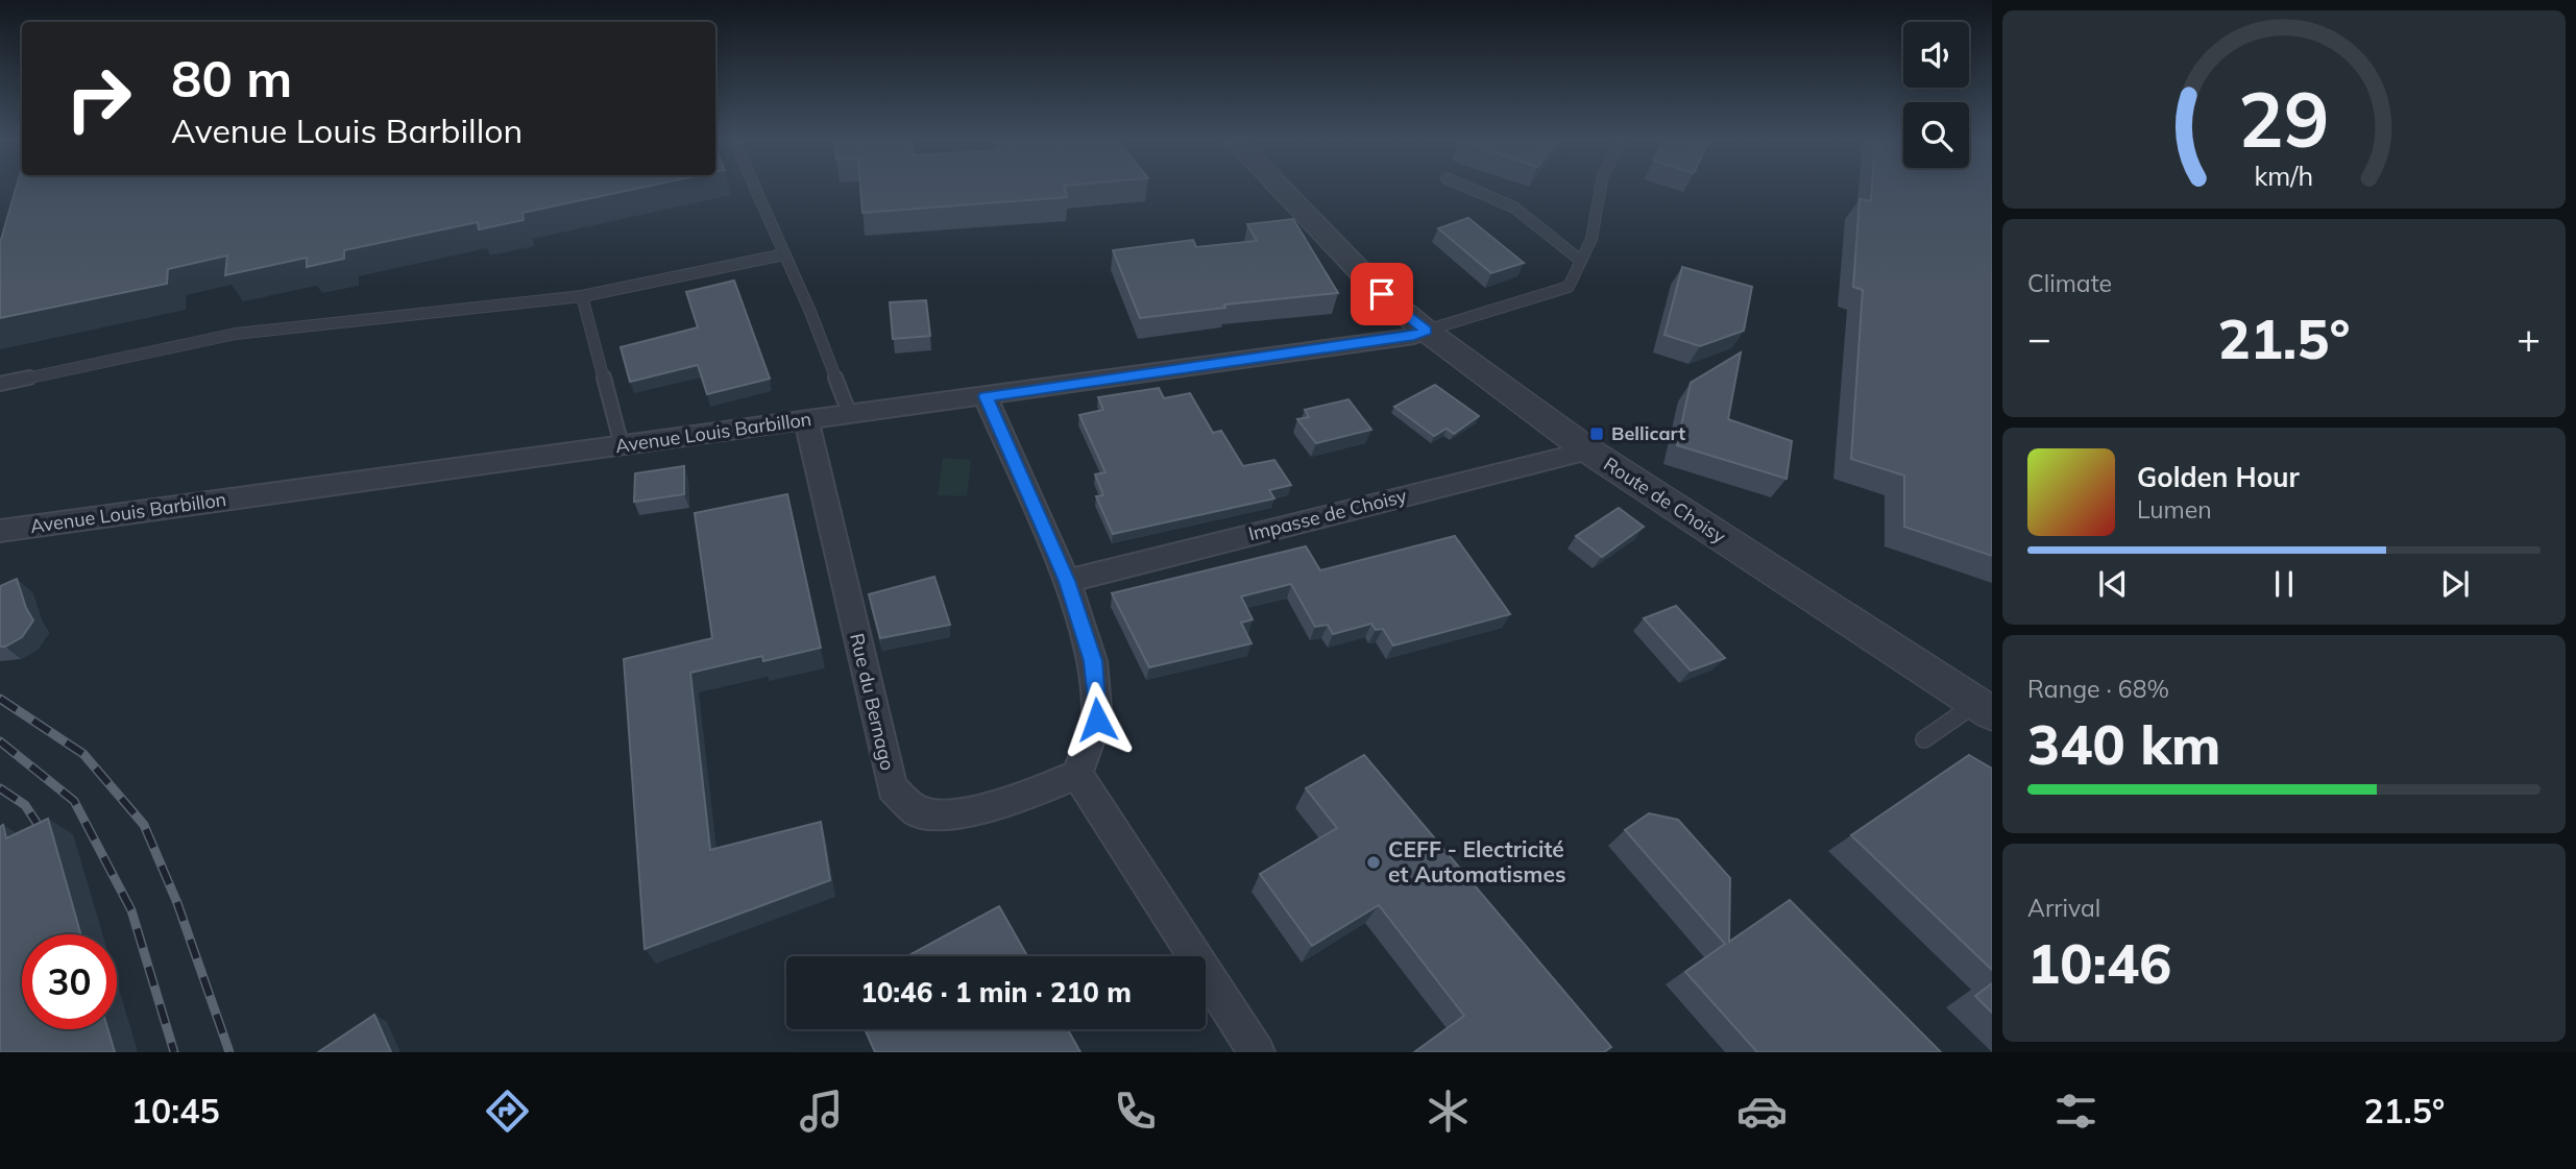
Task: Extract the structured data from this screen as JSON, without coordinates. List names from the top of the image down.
{
  "streets": {
    "street": [
      "Avenue Louis Barbillon",
      "Route de Choisy",
      "Impasse de Choisy",
      "Rue du Bernago"
    ]
  },
  "crossings": [
    ["Avenue Louis Barbillon", "Route de Choisy"],
    ["Avenue Louis Barbillon", "Rue du Bernago"],
    ["Route de Choisy", "Impasse de Choisy"]
  ],
  "places": {
    "transit": ["Bellicart"],
    "other": ["CEFF - Electricité et Automatismes"]
  },
  "page": {
    "turn": ["80 m", "Avenue Louis Barbillon"],
    "tile": [
      "Climate",
      ["Range · 68%", "340 km"],
      ["Arrival", "10:46"]
    ],
    "heat": ["−", "21.5°", "+"],
    "song": ["Golden Hour", "Lumen"],
    "limit": "30",
    "trip": "10:46 · 1 min · 210 m",
    "tabs": ["10:45", "21.5°"],
    "gauge": ["29", "km/h"]
  }
}
